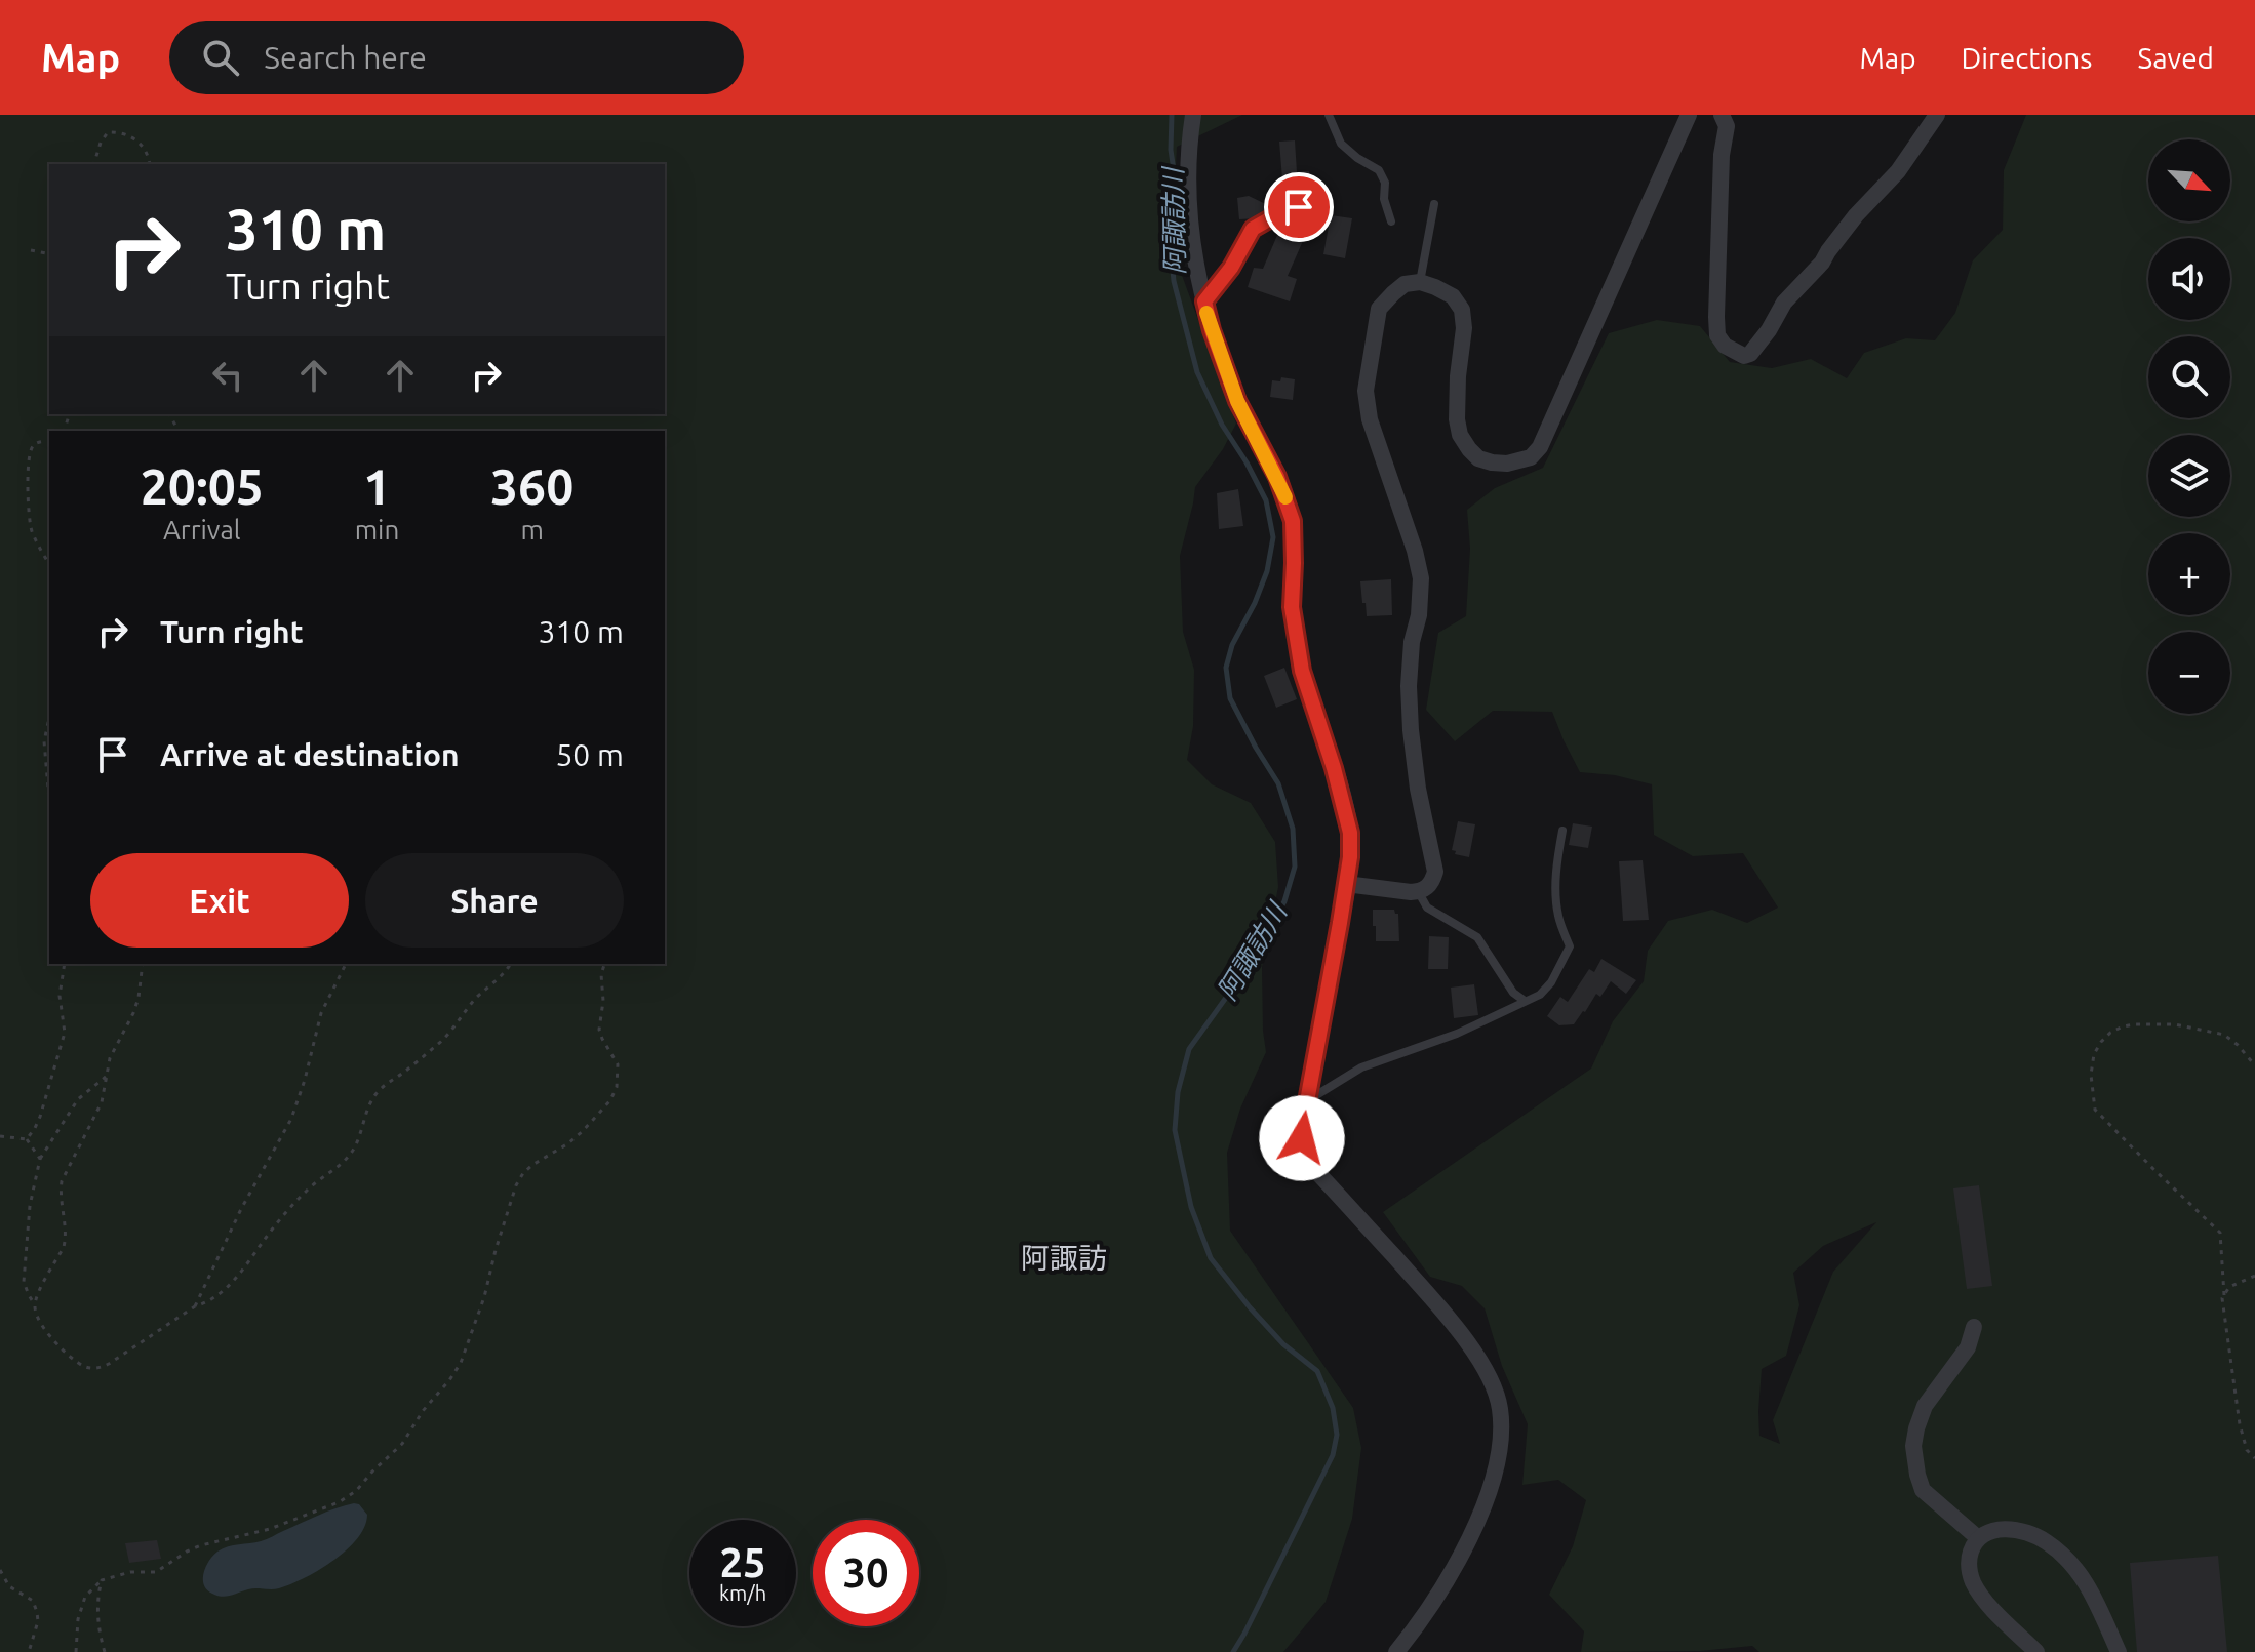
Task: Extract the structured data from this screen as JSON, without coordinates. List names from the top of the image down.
{
  "districts": ["阿諏訪"],
  "water": ["阿諏訪川"],
  "north": "bottom right",
  "page": {
    "header": "Map",
    "search": "Search here",
    "nav": ["Map", "Directions", "Saved"],
    "map_buttons": ["+", "−"],
    "turn": ["310 m", "Turn right"],
    "eta": [
      "20:05",
      "Arrival",
      "1",
      "min",
      "360",
      "m"
    ],
    "list": [
      {
        "name": "Turn right",
        "value": "310 m"
      },
      {
        "name": "Arrive at destination",
        "value": "50 m"
      }
    ],
    "buttons": ["Exit", "Share"],
    "speed": "25 km/h",
    "limit": "30"
  }
}
